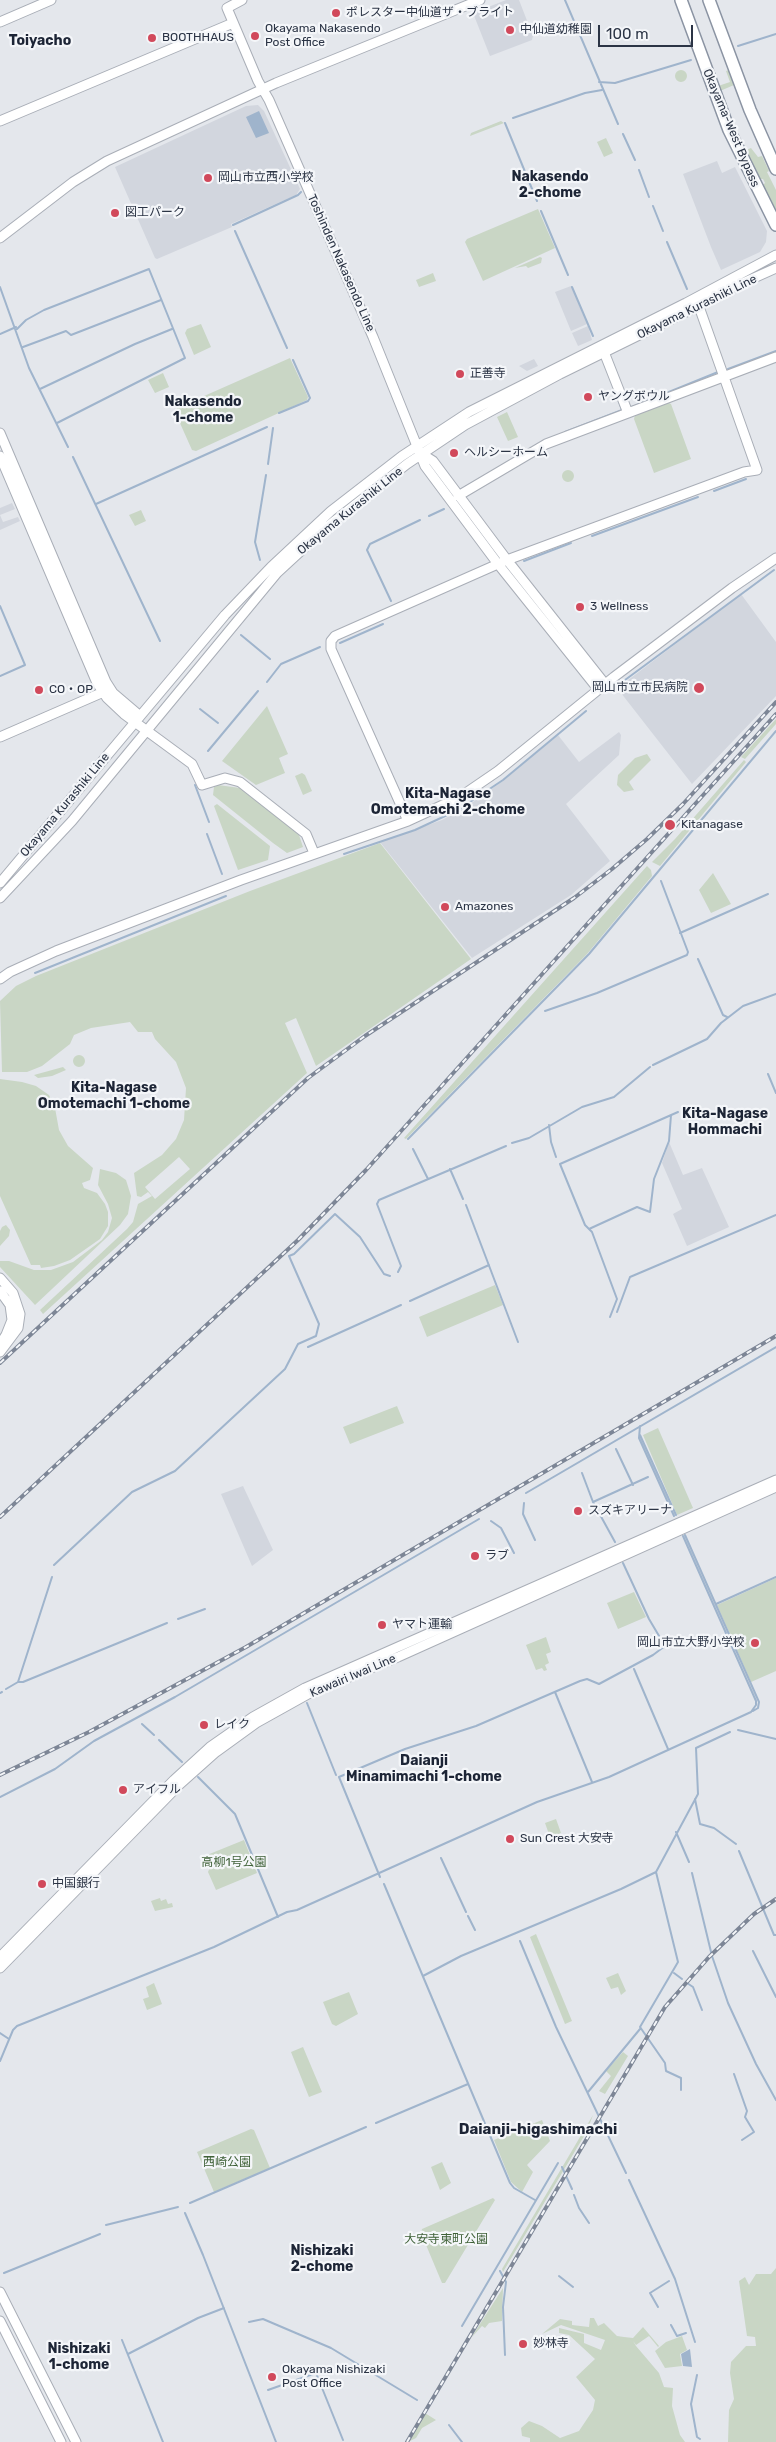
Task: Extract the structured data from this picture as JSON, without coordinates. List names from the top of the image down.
{
  "streets": {
    "highway": ["Okayama-West Bypass"],
    "main road": ["Toshinden Nakasendo Line", "Okayama Kurashiki Line", "Kawairi Iwai Line"]
  },
  "crossings": [
    ["Toshinden Nakasendo Line", "Okayama Kurashiki Line"]
  ],
  "districts": [
    "Toiyacho",
    "Nakasendo 2-chome",
    "Nakasendo 1-chome",
    "Kita-Nagase Omotemachi 2-chome",
    "Kita-Nagase Omotemachi 1-chome",
    "Kita-Nagase Hommachi",
    "Daianji Minamimachi 1-chome",
    "Daianji-higashimachi",
    "Nishizaki 2-chome",
    "Nishizaki 1-chome"
  ],
  "parks": ["高柳1号公園", "西崎公園", "大安寺東町公園"],
  "places": [
    "ポレスター中仙道ザ・ブライト",
    "中仙道幼稚園",
    "Okayama Nakasendo Post Office",
    "BOOTHHAUS",
    "岡山市立西小学校",
    "図工パーク",
    "正善寺",
    "ヤングボウル",
    "ヘルシーホーム",
    "3 Wellness",
    "岡山市立市民病院",
    "CO・OP",
    "Kitanagase",
    "Amazones",
    "スズキアリーナ",
    "ラブ",
    "ヤマト運輸",
    "岡山市立大野小学校",
    "レイク",
    "アイフル",
    "Sun Crest 大安寺",
    "中国銀行",
    "妙林寺",
    "Okayama Nishizaki Post Office"
  ],
  "scale_bar": "100 m"
}
